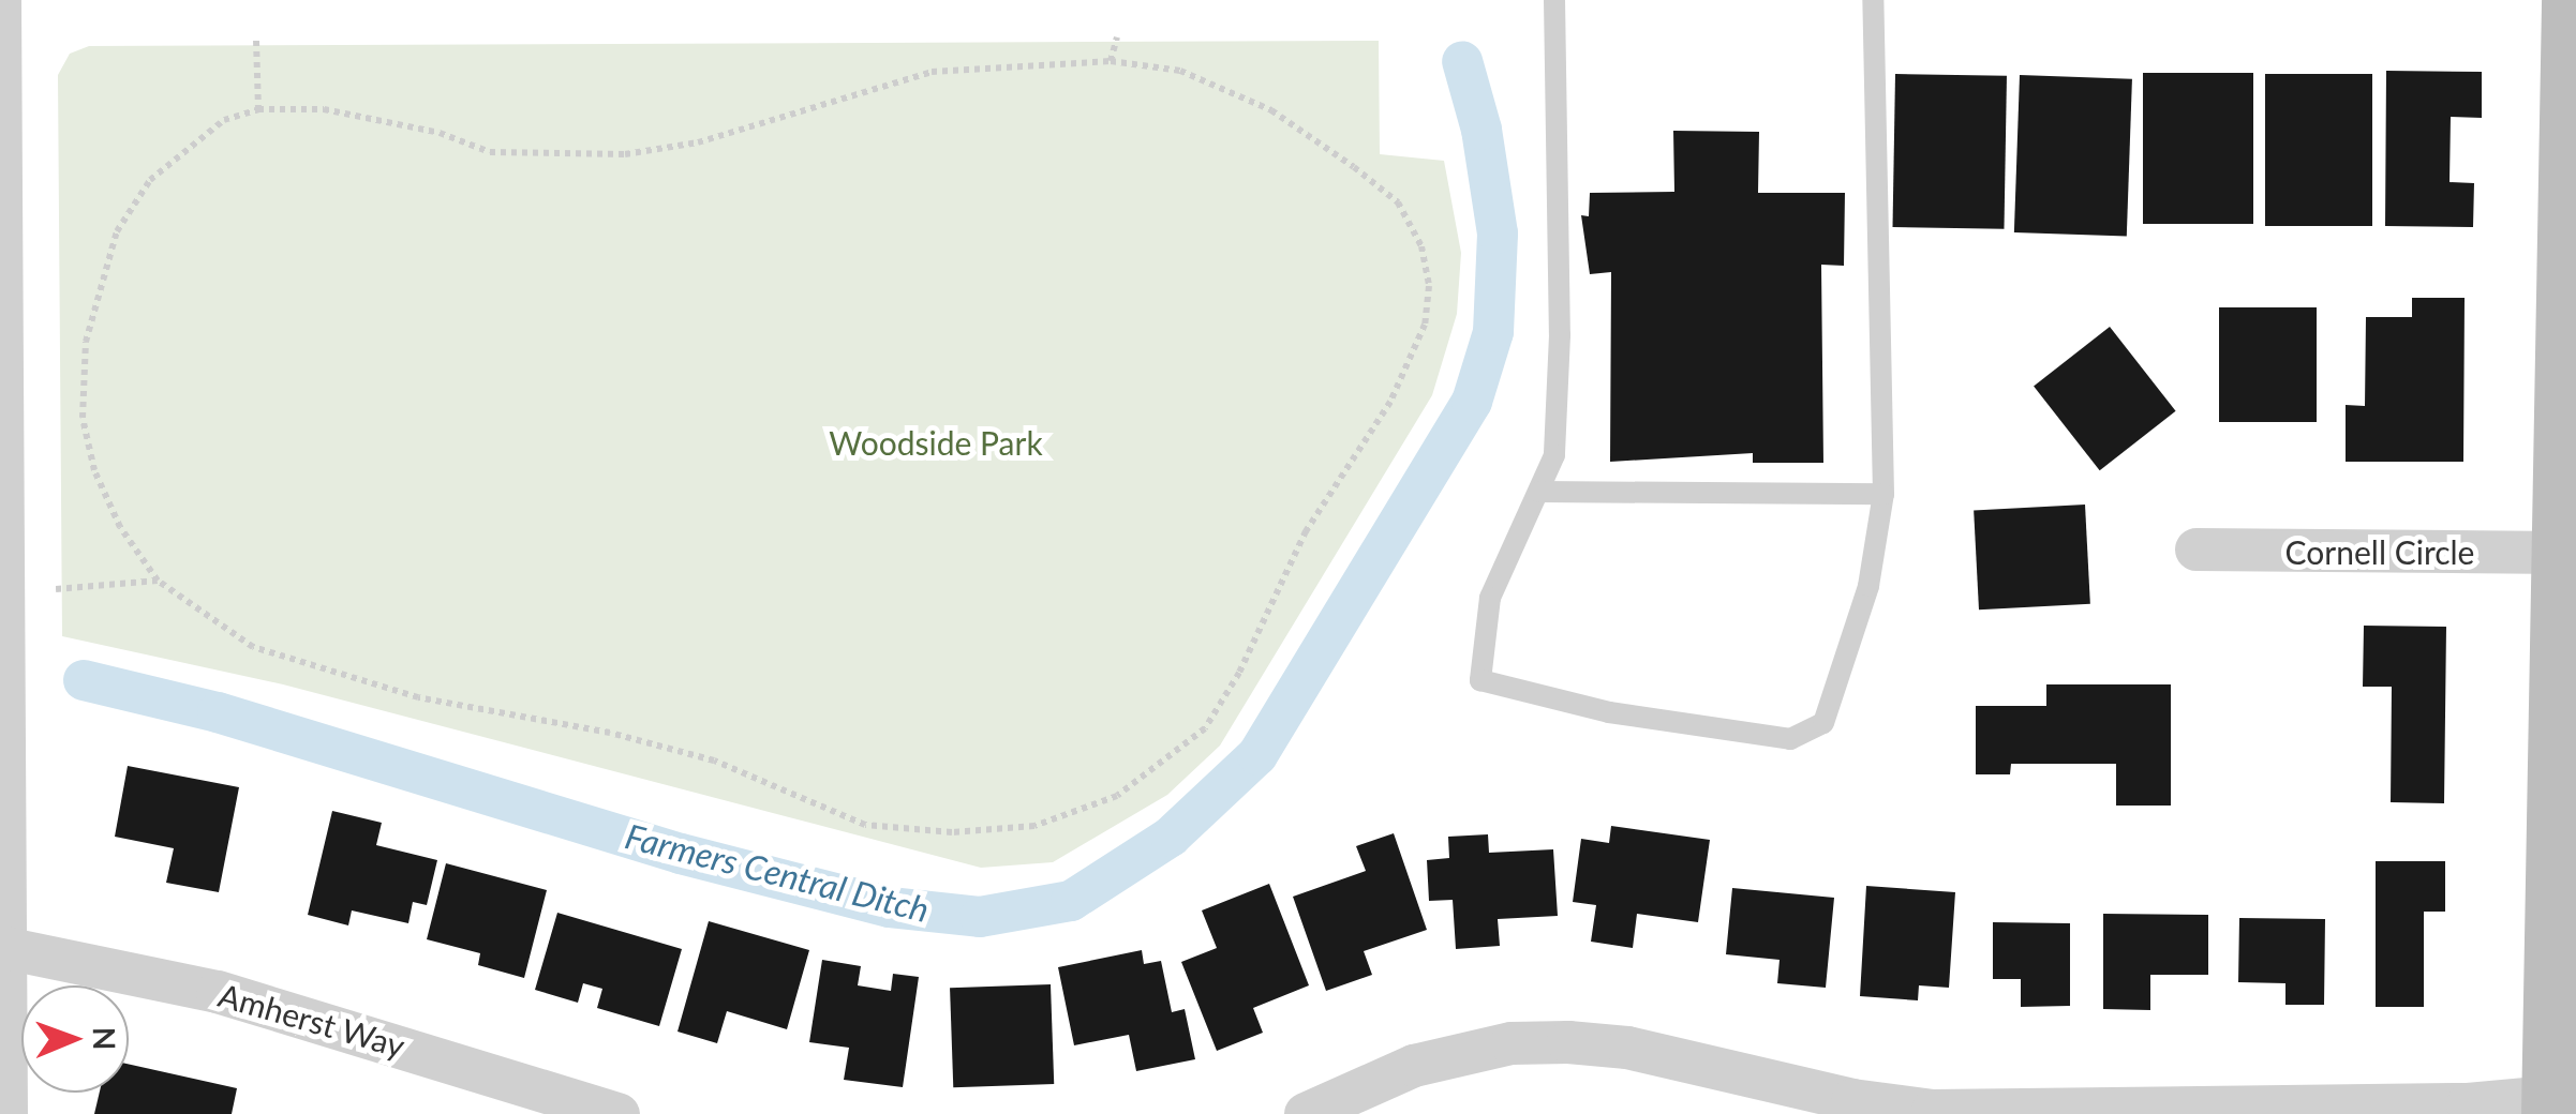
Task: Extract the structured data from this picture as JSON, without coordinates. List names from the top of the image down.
{
  "streets": {
    "street": ["Cornell Circle", "Amherst Way"]
  },
  "water": ["Farmers Central Ditch"],
  "parks": ["Woodside Park"],
  "north": "right"
}
